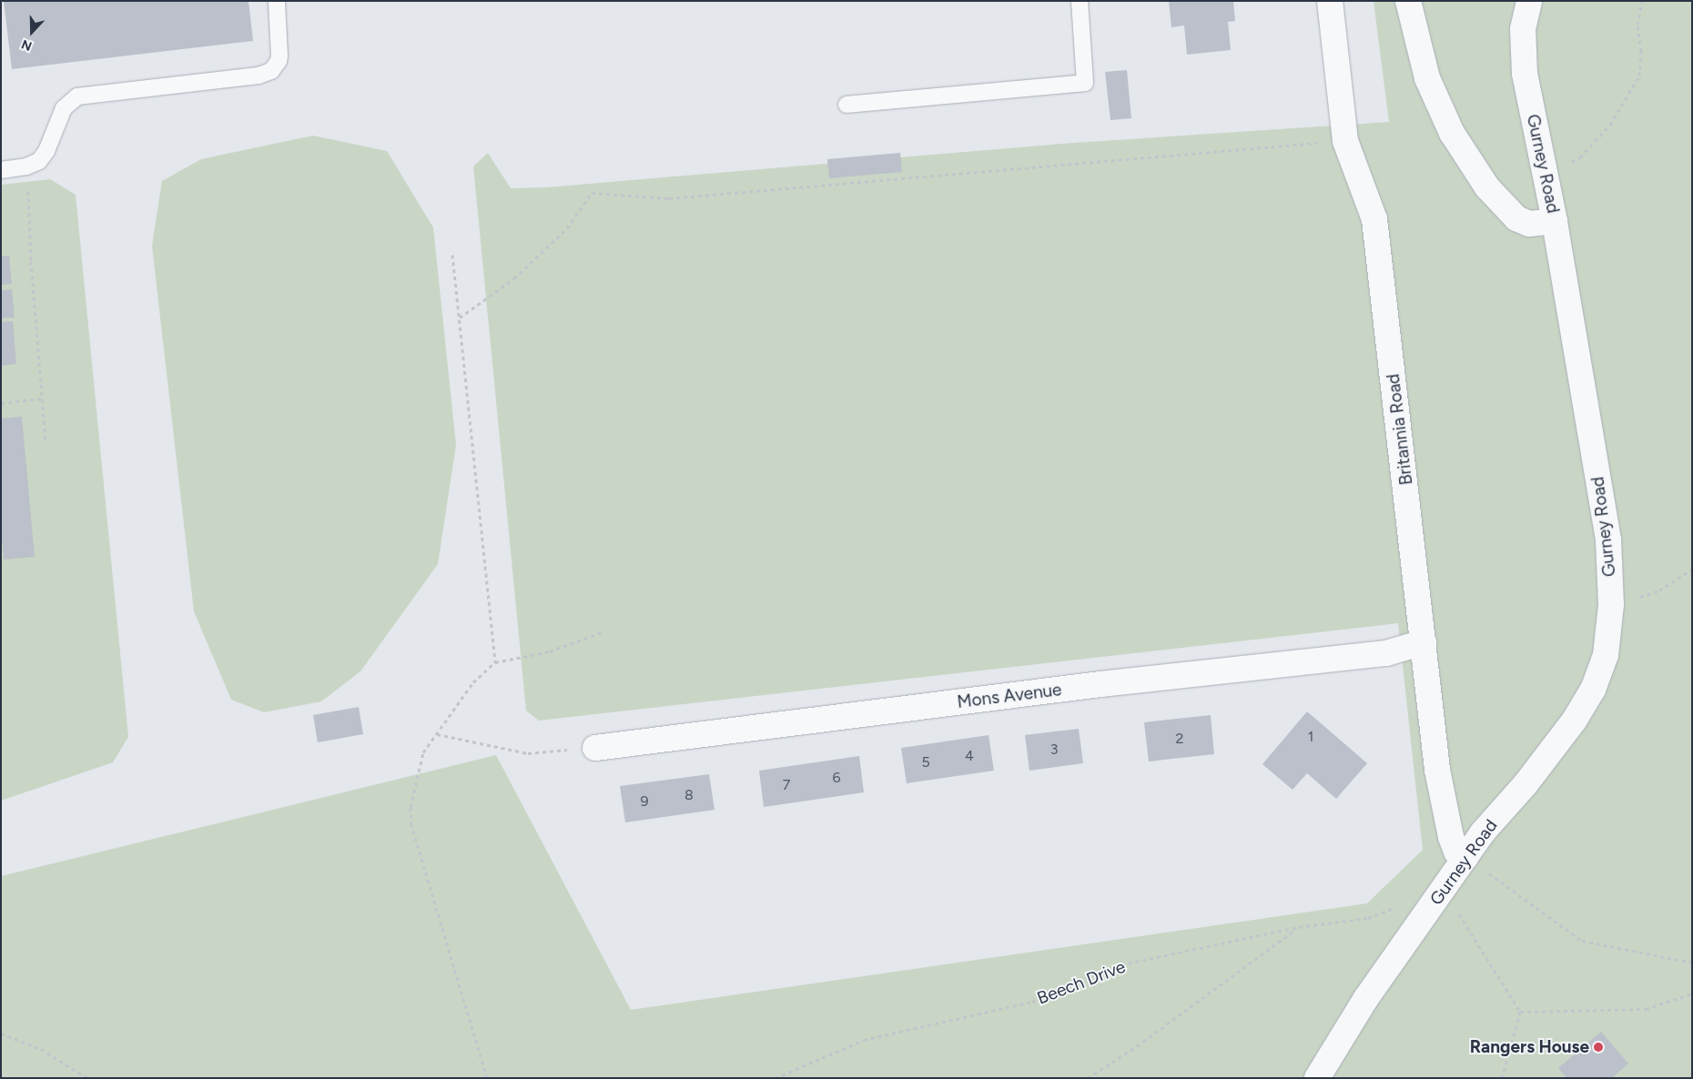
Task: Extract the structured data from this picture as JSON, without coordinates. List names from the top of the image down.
{
  "streets": {
    "street": ["Gurney Road", "Britannia Road", "Mons Avenue"],
    "path": ["Beech Drive"]
  },
  "crossings": [
    ["Gurney Road", "Britannia Road"],
    ["Britannia Road", "Mons Avenue"]
  ],
  "places": ["Rangers House"],
  "house_numbers": [
    "1",
    "2",
    "3",
    "4",
    "5",
    "6",
    "7",
    "8",
    "9"
  ],
  "north": "bottom"
}
